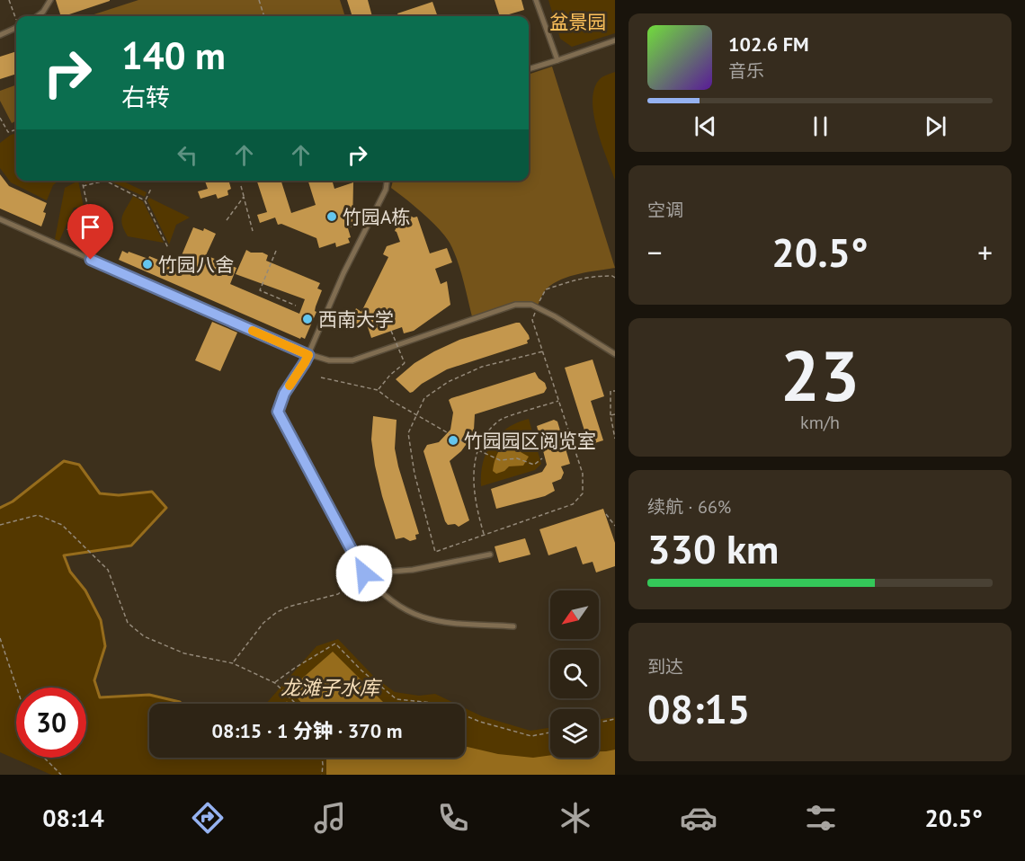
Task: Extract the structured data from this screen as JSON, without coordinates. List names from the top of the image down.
{
  "water": ["龙滩子水库"],
  "parks": ["盆景园"],
  "places": [
    "竹园A栋",
    "竹园八舍",
    "西南大学",
    "竹园园区阅览室"
  ],
  "north": "bottom left",
  "page": {
    "turn": ["140 m", "右转"],
    "song": ["102.6 FM", "音乐"],
    "tile": [
      "空调",
      ["23", "km/h"],
      ["续航 · 66%", "330 km"],
      ["到达", "08:15"]
    ],
    "heat": ["−", "20.5°", "+"],
    "limit": "30",
    "trip": "08:15 · 1 分钟 · 370 m",
    "tabs": ["08:14", "20.5°"]
  }
}
